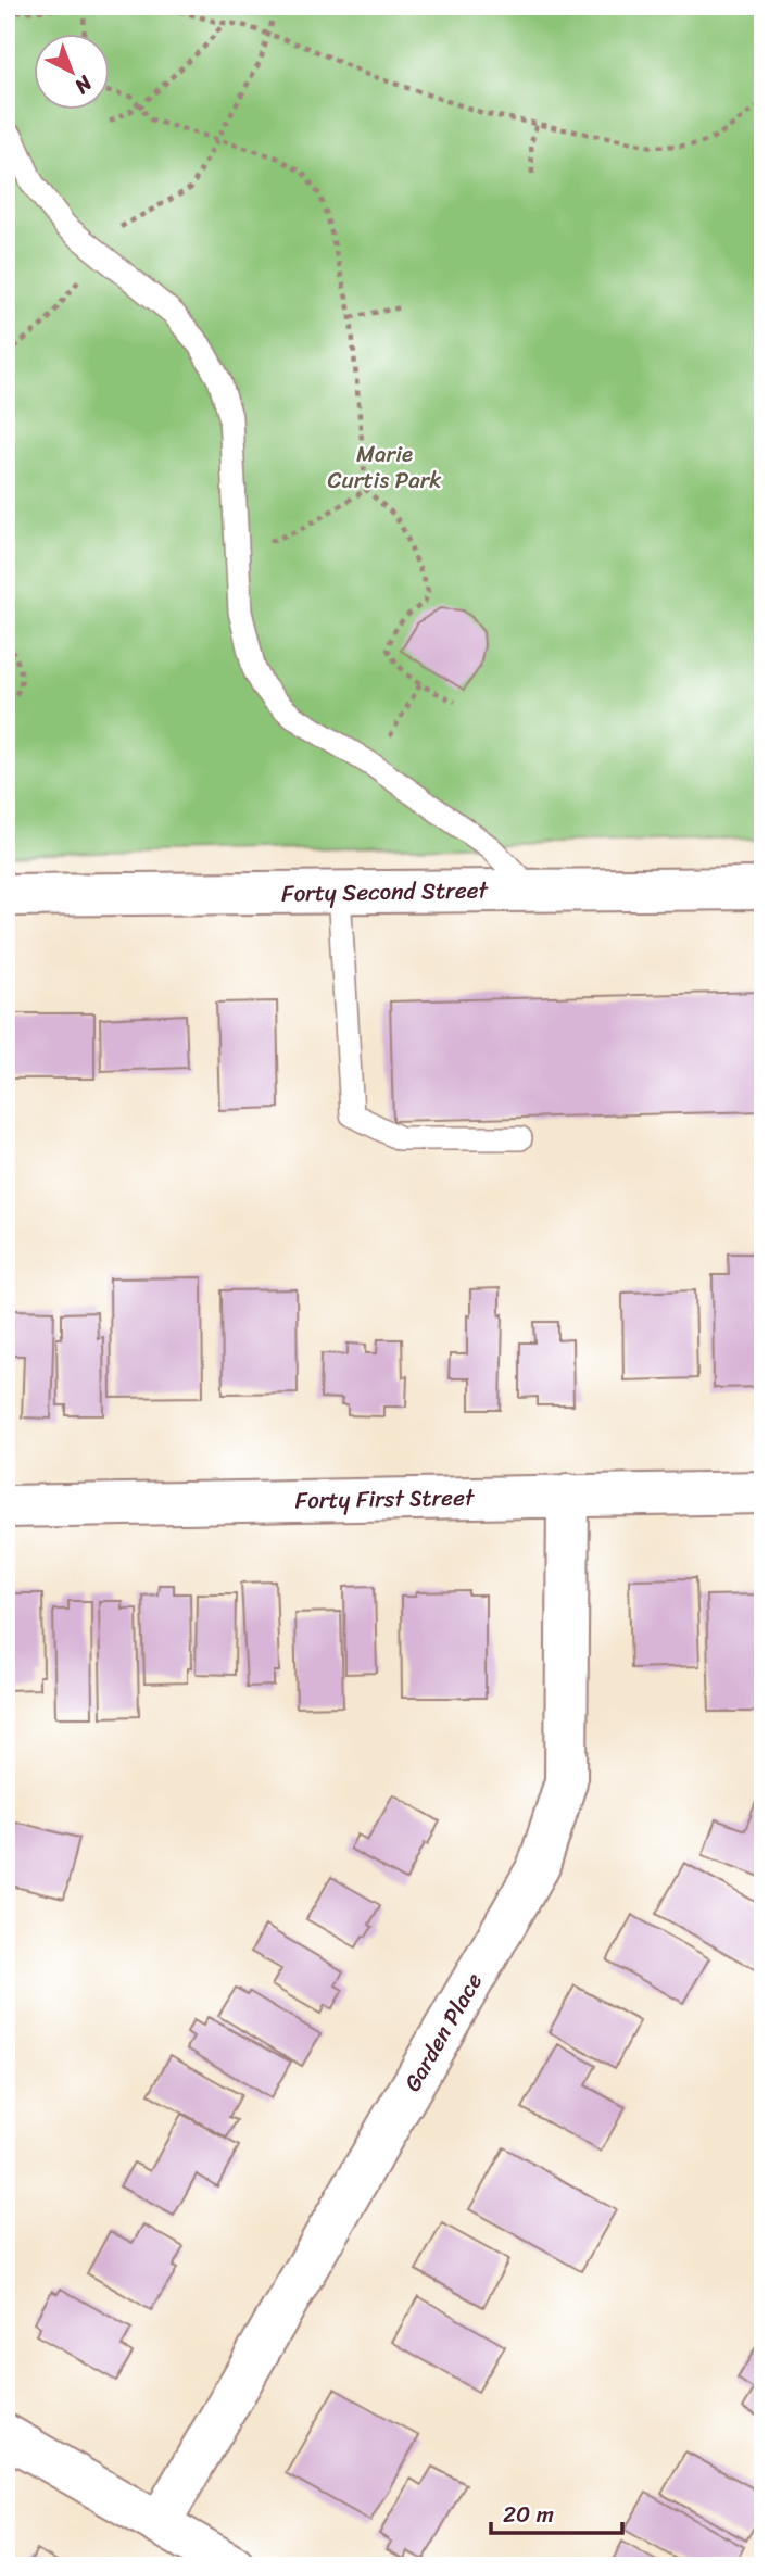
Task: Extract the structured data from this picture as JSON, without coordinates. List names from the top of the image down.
{
  "streets": {
    "street": ["Forty Second Street", "Forty First Street", "Garden Place"]
  },
  "crossings": [
    ["Forty First Street", "Garden Place"]
  ],
  "parks": ["Marie Curtis Park"],
  "scale_bar": "20 m",
  "north": "bottom right"
}
